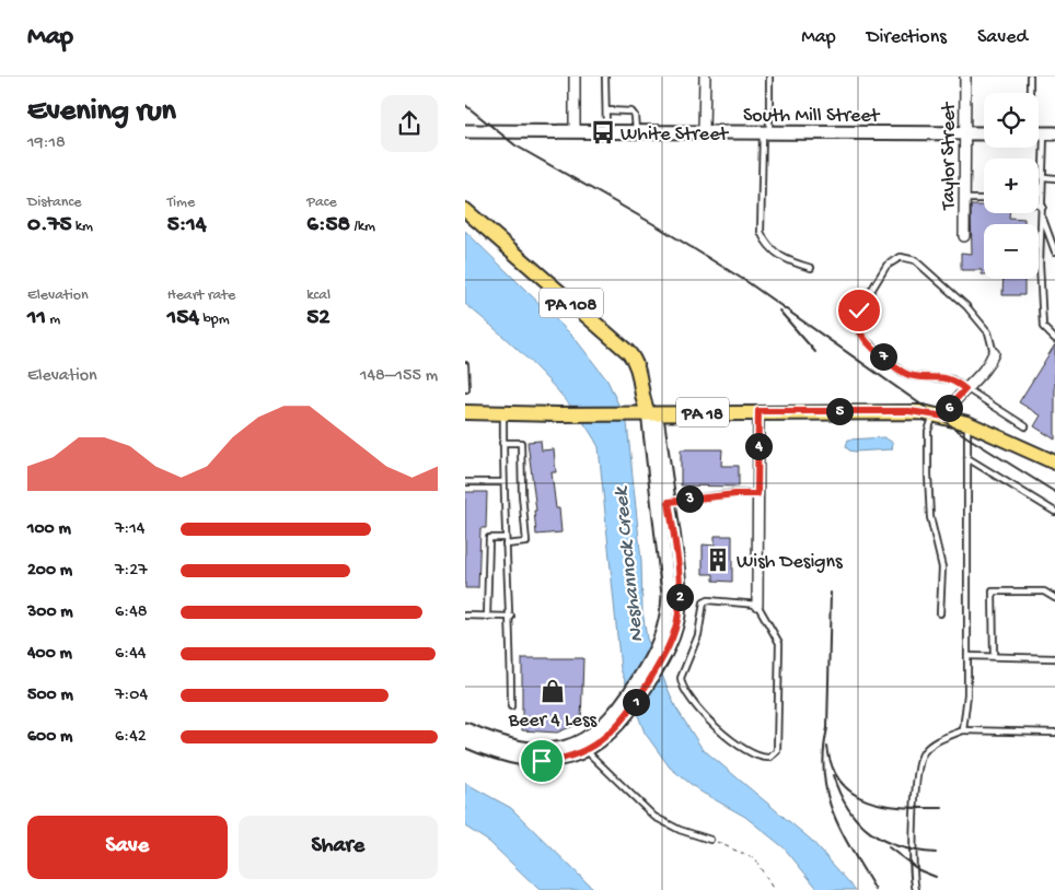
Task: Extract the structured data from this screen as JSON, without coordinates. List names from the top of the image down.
{
  "streets": {
    "main road": ["South Mill Street", "PA 108", "PA 18"],
    "street": ["Taylor Street"]
  },
  "crossings": [
    ["South Mill Street", "Taylor Street"],
    ["PA 108", "PA 18"]
  ],
  "water": ["Neshannock Creek"],
  "places": {
    "bus stop": ["White Street"],
    "building": ["Wish Designs"],
    "shop": ["Beer 4 Less"]
  },
  "page": {
    "header": "Map",
    "nav": ["Map", "Directions", "Saved"],
    "heading": ["Evening run", "19:18"],
    "map_buttons": ["+", "−"],
    "stats": [
      ["Distance", "0.75 km"],
      ["Time", "5:14"],
      ["Pace", "6:58 /km"],
      ["Elevation", "11 m"],
      ["Heart rate", "154 bpm"],
      ["kcal", "52"]
    ],
    "pins": [
      "7",
      "6",
      "5",
      "4",
      "3",
      "2",
      "1"
    ],
    "chart": ["Elevation", "148–155 m"],
    "list": [
      {
        "name": "100 m",
        "note": "7:14"
      },
      {
        "name": "200 m",
        "note": "7:27"
      },
      {
        "name": "300 m",
        "note": "6:48"
      },
      {
        "name": "400 m",
        "note": "6:44"
      },
      {
        "name": "500 m",
        "note": "7:04"
      },
      {
        "name": "600 m",
        "note": "6:42"
      }
    ],
    "buttons": ["Save", "Share"]
  }
}
